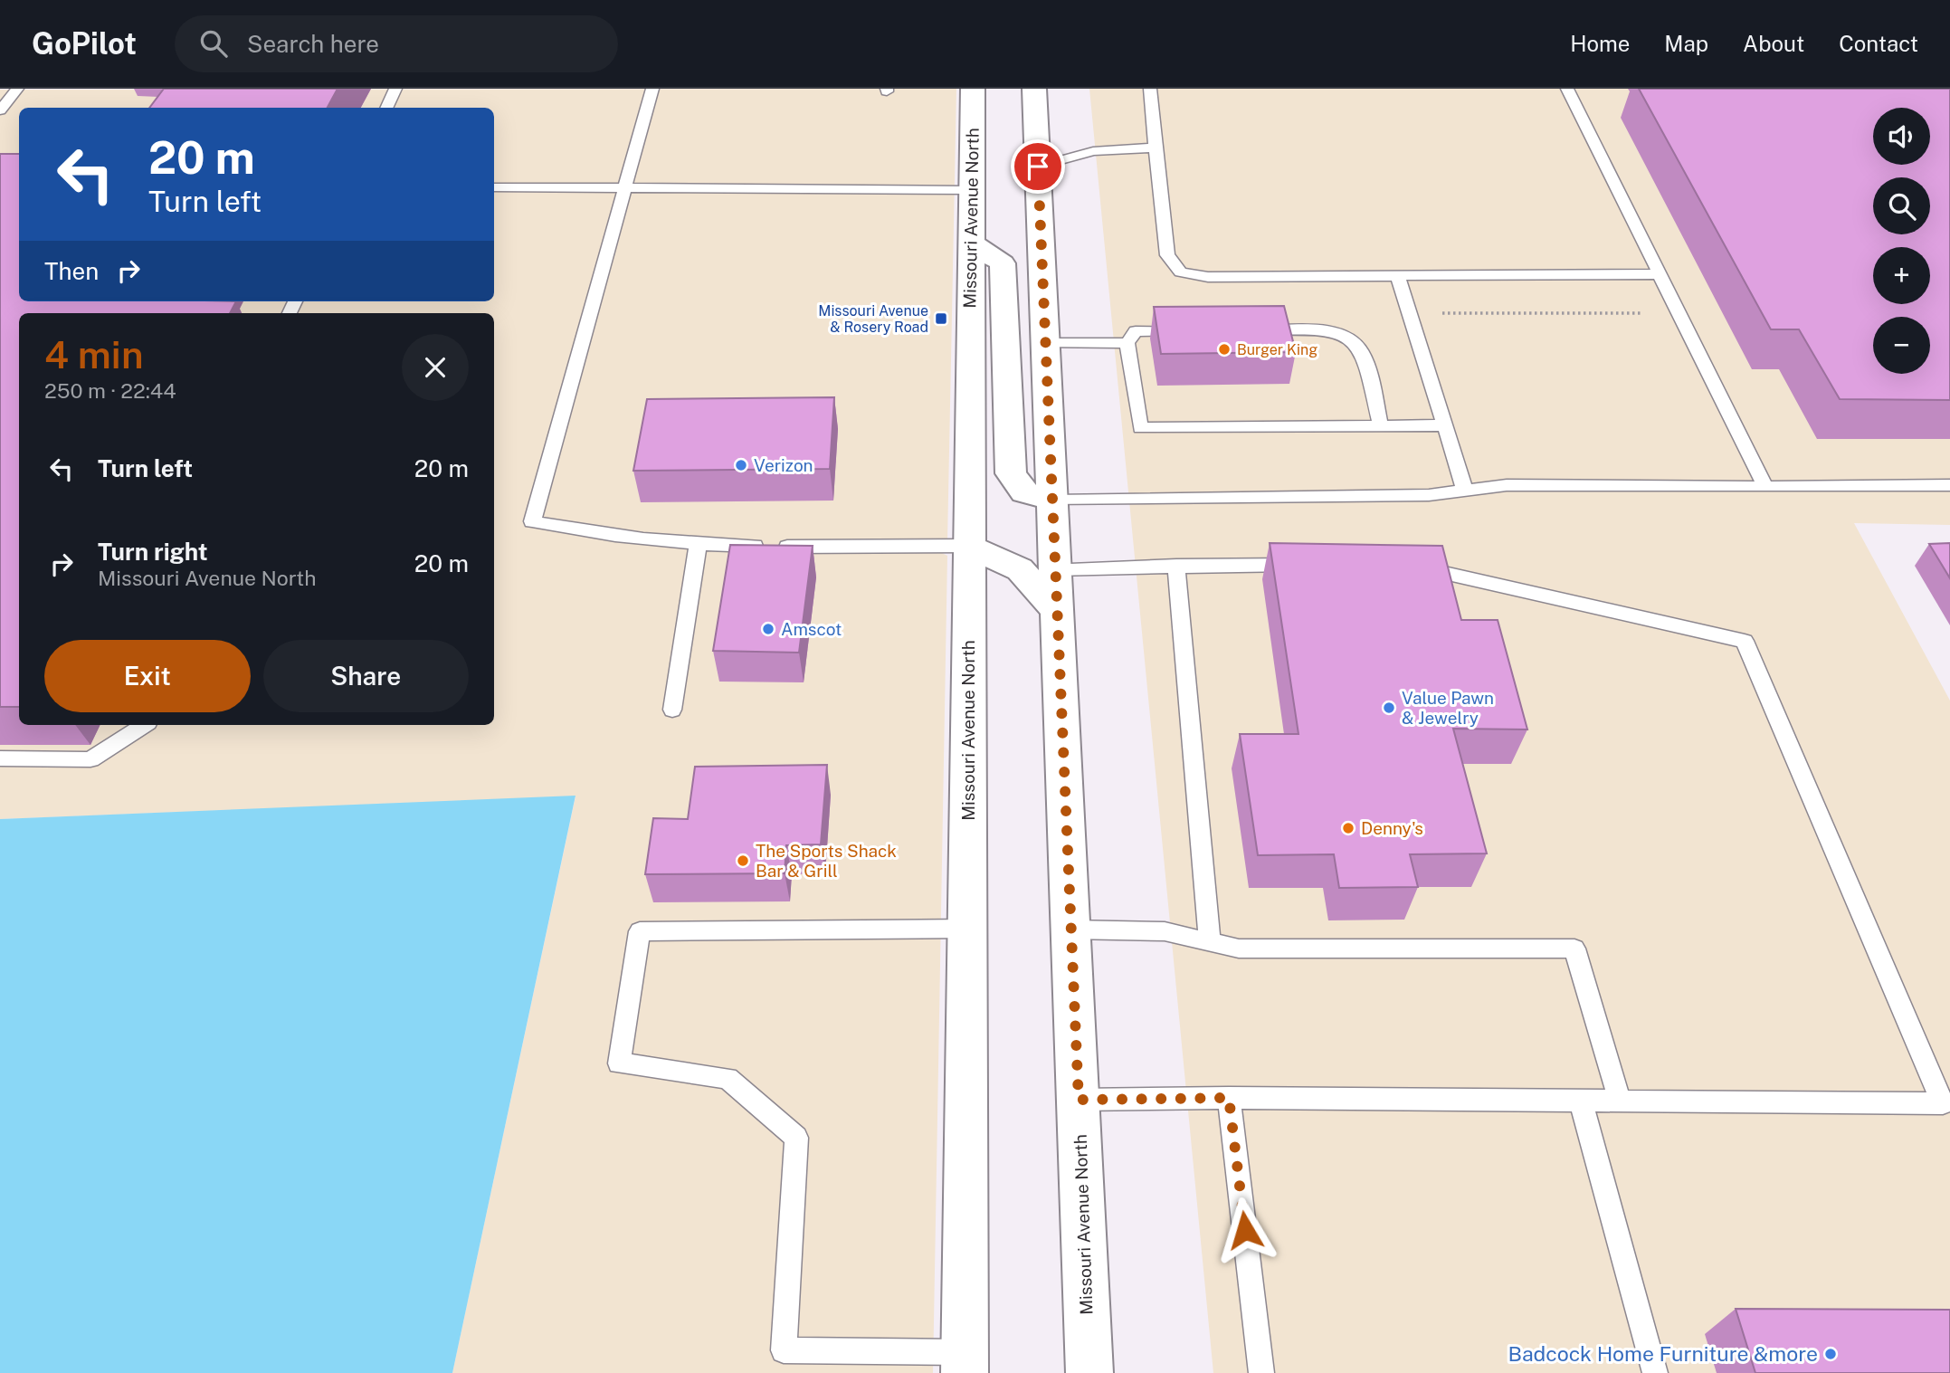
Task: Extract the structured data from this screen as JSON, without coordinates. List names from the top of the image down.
{
  "streets": {
    "main road": ["Missouri Avenue North"]
  },
  "places": {
    "transit": ["Missouri Avenue & Rosery Road"],
    "other": [
      "Burger King",
      "Verizon",
      "Amscot",
      "Value Pawn & Jewelry",
      "Denny's",
      "The Sports Shack Bar & Grill",
      "Badcock Home Furniture &more"
    ]
  },
  "page": {
    "header": "GoPilot",
    "search": "Search here",
    "nav": [
      "Home",
      "Map",
      "About",
      "Contact"
    ],
    "map_buttons": ["+", "−"],
    "turn": ["20 m", "Turn left"],
    "then": "Then",
    "heading": ["4 min", "250 m · 22:44"],
    "list": [
      {
        "name": "Turn left",
        "value": "20 m"
      },
      {
        "name": "Turn right",
        "note": "Missouri Avenue North",
        "value": "20 m"
      }
    ],
    "buttons": ["Exit", "Share"]
  }
}
